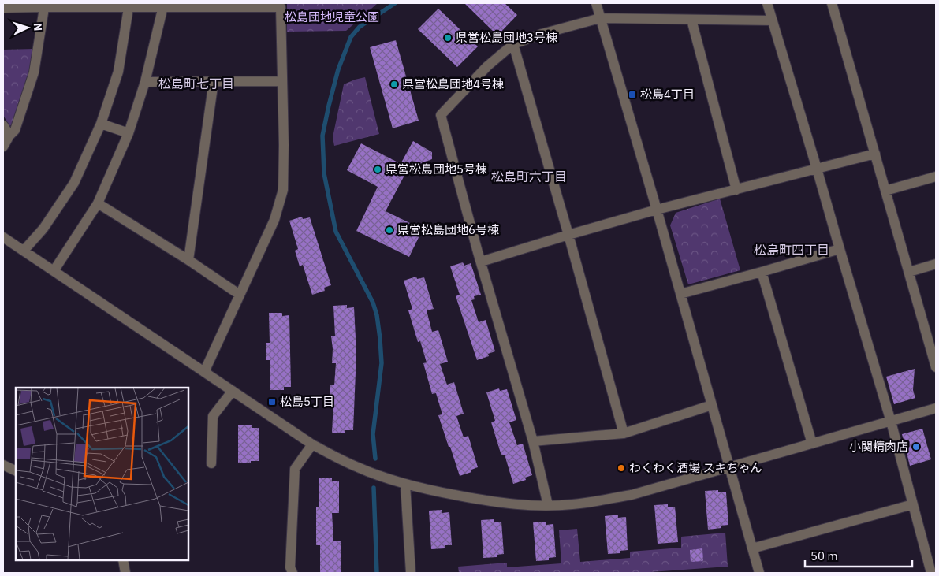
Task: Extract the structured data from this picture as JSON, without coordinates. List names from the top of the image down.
{
  "districts": ["松島町七丁目", "松島町六丁目", "松島町四丁目"],
  "parks": ["松島団地児童公園"],
  "places": {
    "other": [
      "県営松島団地3号棟",
      "県営松島団地4号棟",
      "県営松島団地5号棟",
      "県営松島団地6号棟",
      "小関精肉店",
      "わくわく酒場 スキちゃん"
    ],
    "transit": ["松島4丁目", "松島5丁目"]
  },
  "scale_bar": "50 m",
  "north": "right"
}
